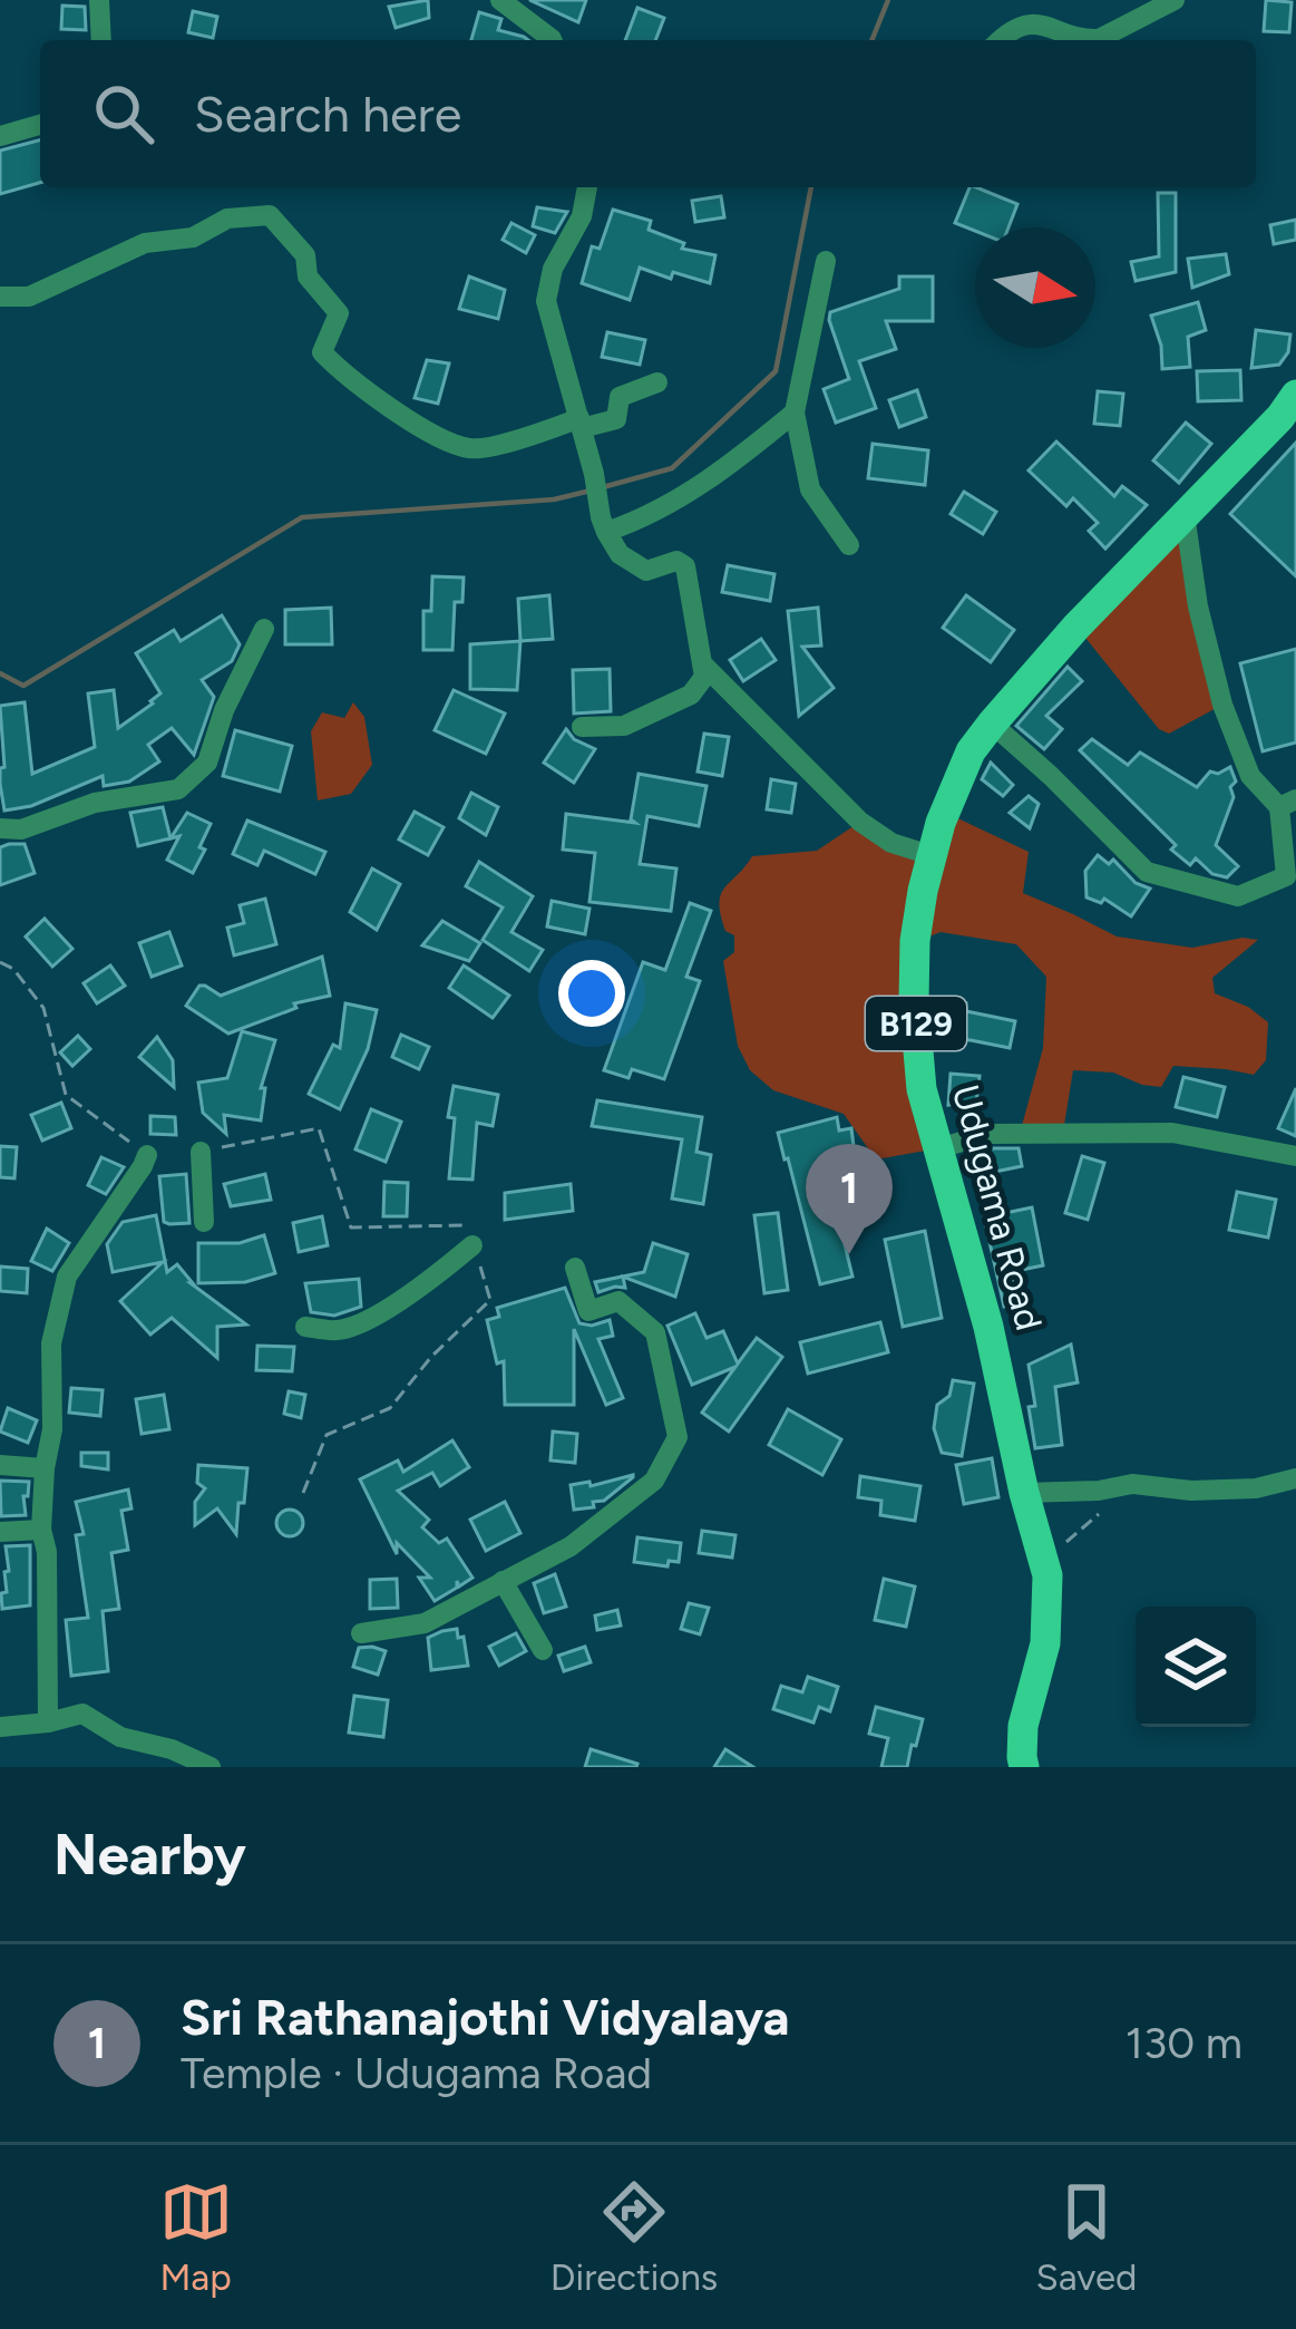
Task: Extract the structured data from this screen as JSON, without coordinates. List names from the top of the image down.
{
  "streets": {
    "main road": ["B129", "Udugama Road"]
  },
  "north": "right",
  "page": {
    "search": "Search here",
    "pins": "1",
    "heading": "Nearby",
    "list": [
      {
        "mark": "1",
        "name": "Sri Rathanajothi Vidyalaya",
        "note": "Temple · Udugama Road",
        "value": "130 m"
      }
    ],
    "nav": ["Map", "Directions", "Saved"]
  }
}
